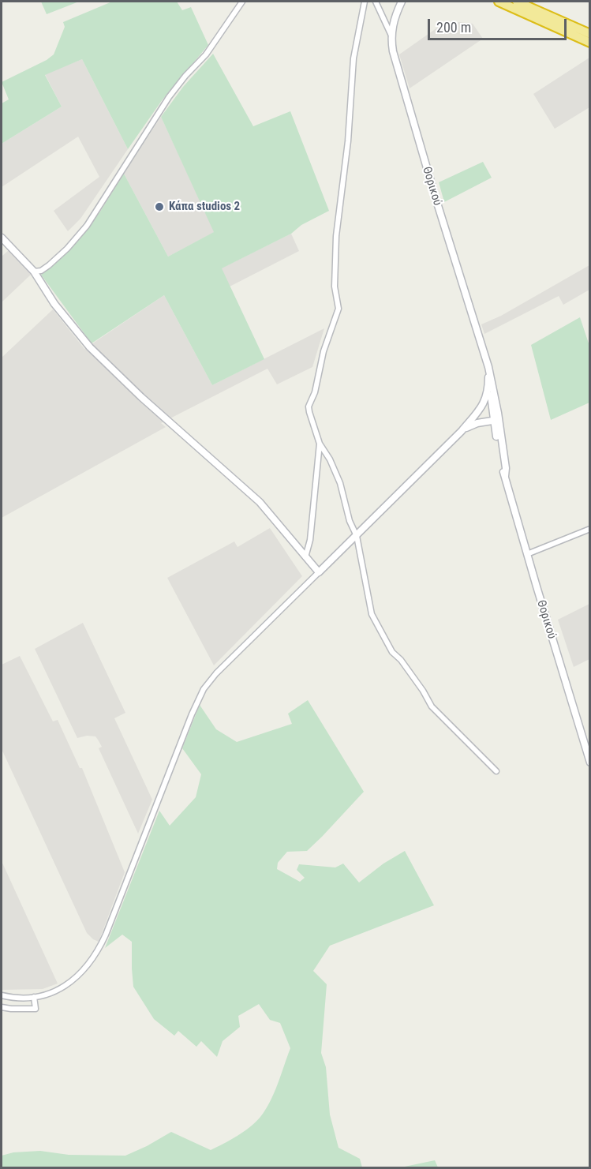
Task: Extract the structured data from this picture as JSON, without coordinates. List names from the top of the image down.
{
  "streets": {
    "main road": ["Θορικού"]
  },
  "places": ["Κάπα studios 2"],
  "scale_bar": "200 m"
}
